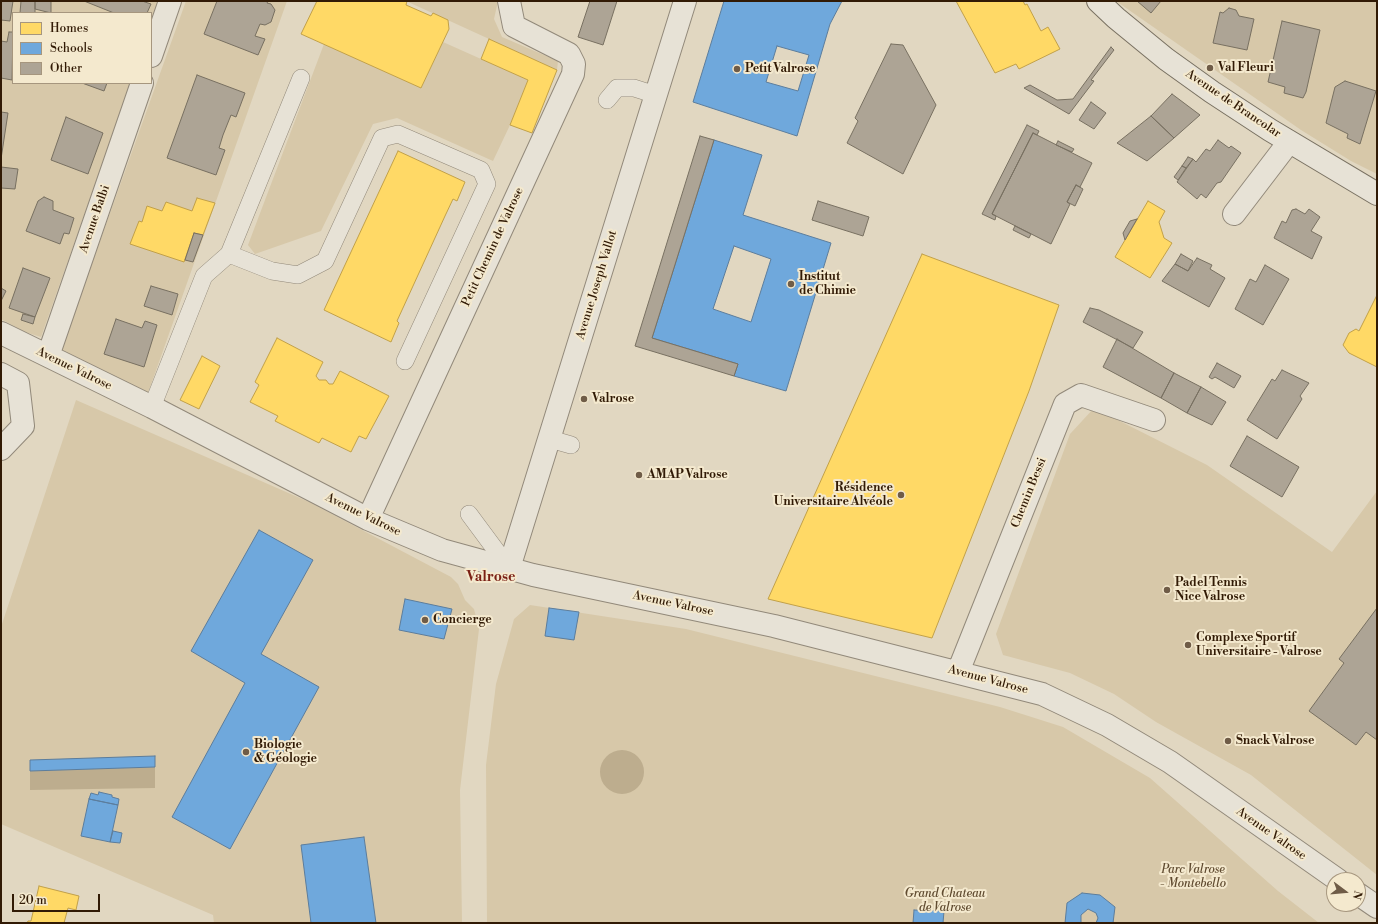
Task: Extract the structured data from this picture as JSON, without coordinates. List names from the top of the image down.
{
  "streets": {
    "street": [
      "Avenue de Brancolar",
      "Avenue Balbi",
      "Petit Chemin de Valrose",
      "Avenue Joseph Vallot",
      "Avenue Valrose",
      "Chemin Bessi"
    ]
  },
  "crossings": [
    ["Avenue Balbi", "Avenue Valrose"],
    ["Petit Chemin de Valrose", "Avenue Valrose"],
    ["Avenue Joseph Vallot", "Avenue Valrose"],
    ["Avenue Valrose", "Chemin Bessi"]
  ],
  "districts": ["Valrose"],
  "parks": ["Parc Valrose - Montebello", "Grand Chateau de Valrose"],
  "places": [
    "Val Fleuri",
    "Petit Valrose",
    "Institut de Chimie",
    "Valrose",
    "AMAP Valrose",
    "Résidence Universitaire Alvéole",
    "Padel Tennis Nice Valrose",
    "Concierge",
    "Complexe Sportif Universitaire - Valrose",
    "Snack Valrose",
    "Biologie & Géologie"
  ],
  "legend": ["Homes", "Schools", "Other"],
  "scale_bar": "20 m",
  "north": "right"
}
